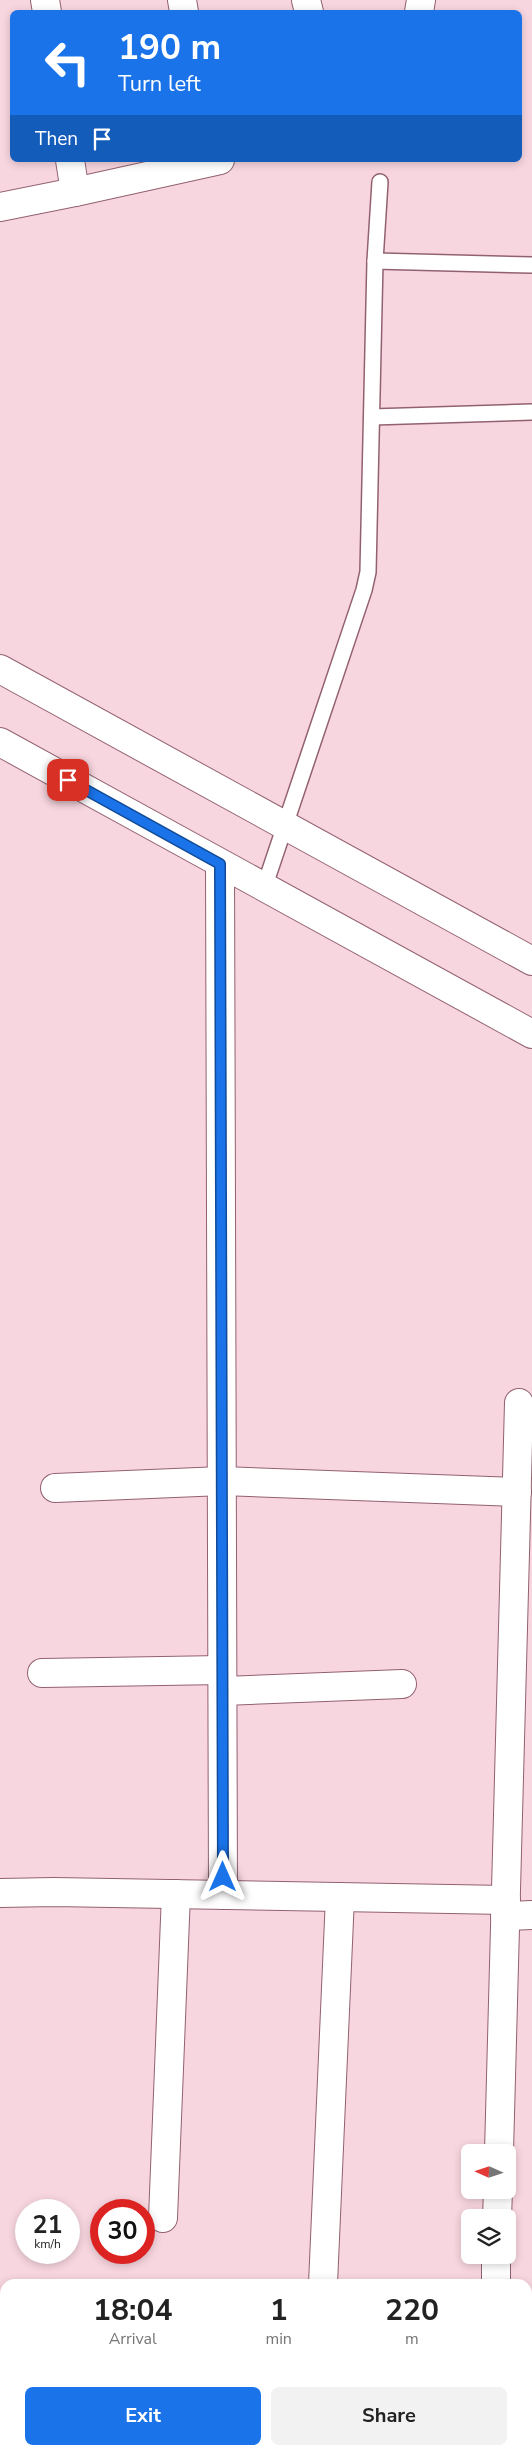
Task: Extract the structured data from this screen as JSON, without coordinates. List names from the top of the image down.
{
  "north": "left",
  "page": {
    "turn": ["190 m", "Turn left"],
    "then": "Then",
    "speed": "21 km/h",
    "limit": "30",
    "eta": [
      "18:04",
      "Arrival",
      "1",
      "min",
      "220",
      "m"
    ],
    "buttons": ["Exit", "Share"]
  }
}
